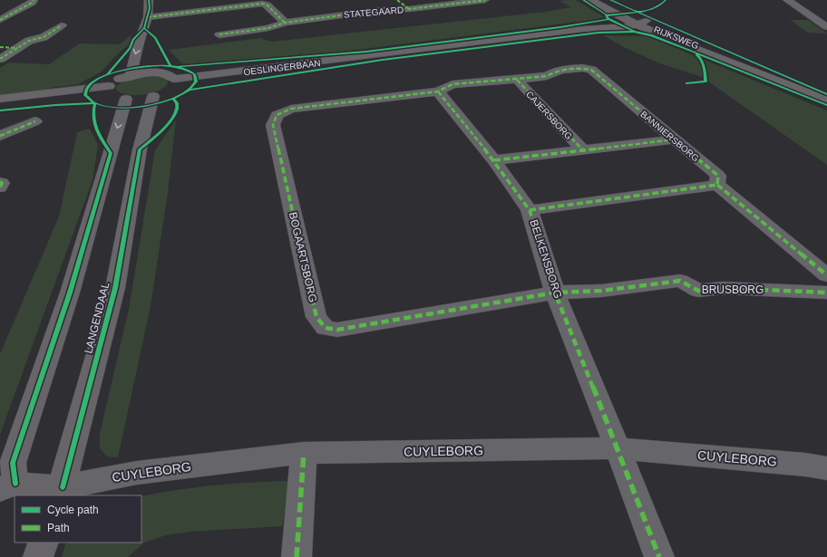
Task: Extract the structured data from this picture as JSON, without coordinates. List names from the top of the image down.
{
  "streets": {
    "street": [
      "STATEGAARD",
      "RIJKSWEG",
      "OESLINGERBAAN",
      "CAJERSBORG",
      "BANNIERSBORG",
      "BOGAARTSBORG",
      "BELKENSBORG",
      "BRUSBORG",
      "LANGENDAAL",
      "CUYLEBORG"
    ]
  },
  "crossings": [
    ["RIJKSWEG", "OESLINGERBAAN"],
    ["CAJERSBORG", "BANNIERSBORG"],
    ["CAJERSBORG", "BELKENSBORG"],
    ["BANNIERSBORG", "BOGAARTSBORG"],
    ["BANNIERSBORG", "BELKENSBORG"],
    ["BOGAARTSBORG", "BELKENSBORG"],
    ["BOGAARTSBORG", "BRUSBORG"],
    ["BELKENSBORG", "BRUSBORG"],
    ["BELKENSBORG", "CUYLEBORG"],
    ["LANGENDAAL", "CUYLEBORG"]
  ],
  "legend": ["Cycle path", "Path"]
}
